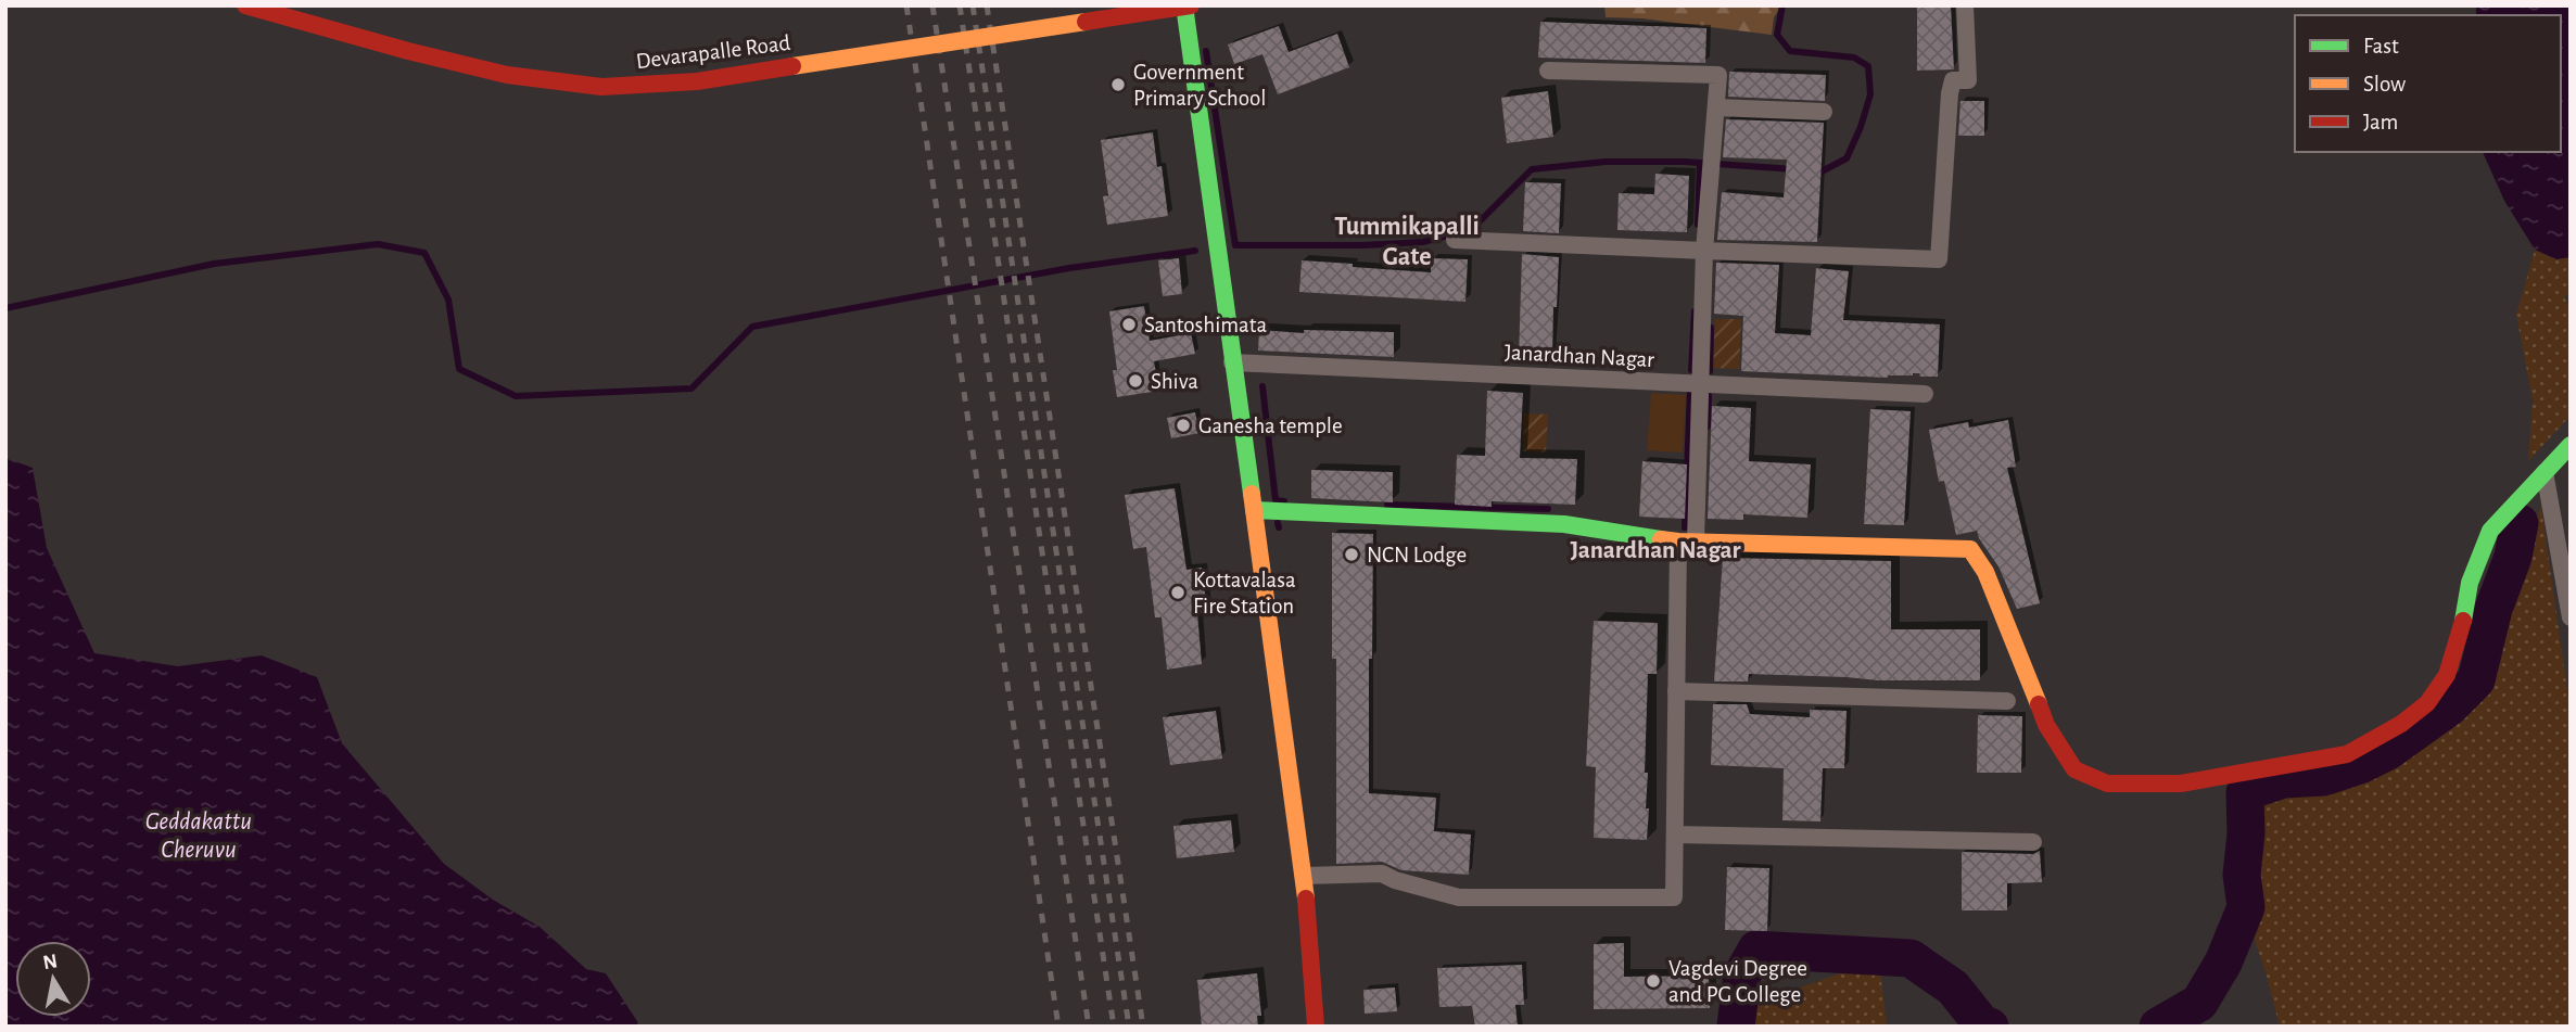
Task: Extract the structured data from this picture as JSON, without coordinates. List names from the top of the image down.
{
  "streets": {
    "main road": ["Devarapalle Road"],
    "street": ["Janardhan Nagar"]
  },
  "districts": ["Tummikapalli Gate", "Janardhan Nagar"],
  "water": ["Geddakattu Cheruvu"],
  "places": [
    "Government Primary School",
    "Santoshimata",
    "Shiva",
    "Ganesha temple",
    "NCN Lodge",
    "Kottavalasa Fire Station",
    "Vagdevi Degree and PG College"
  ],
  "legend": ["Fast", "Slow", "Jam"],
  "north": "top"
}
